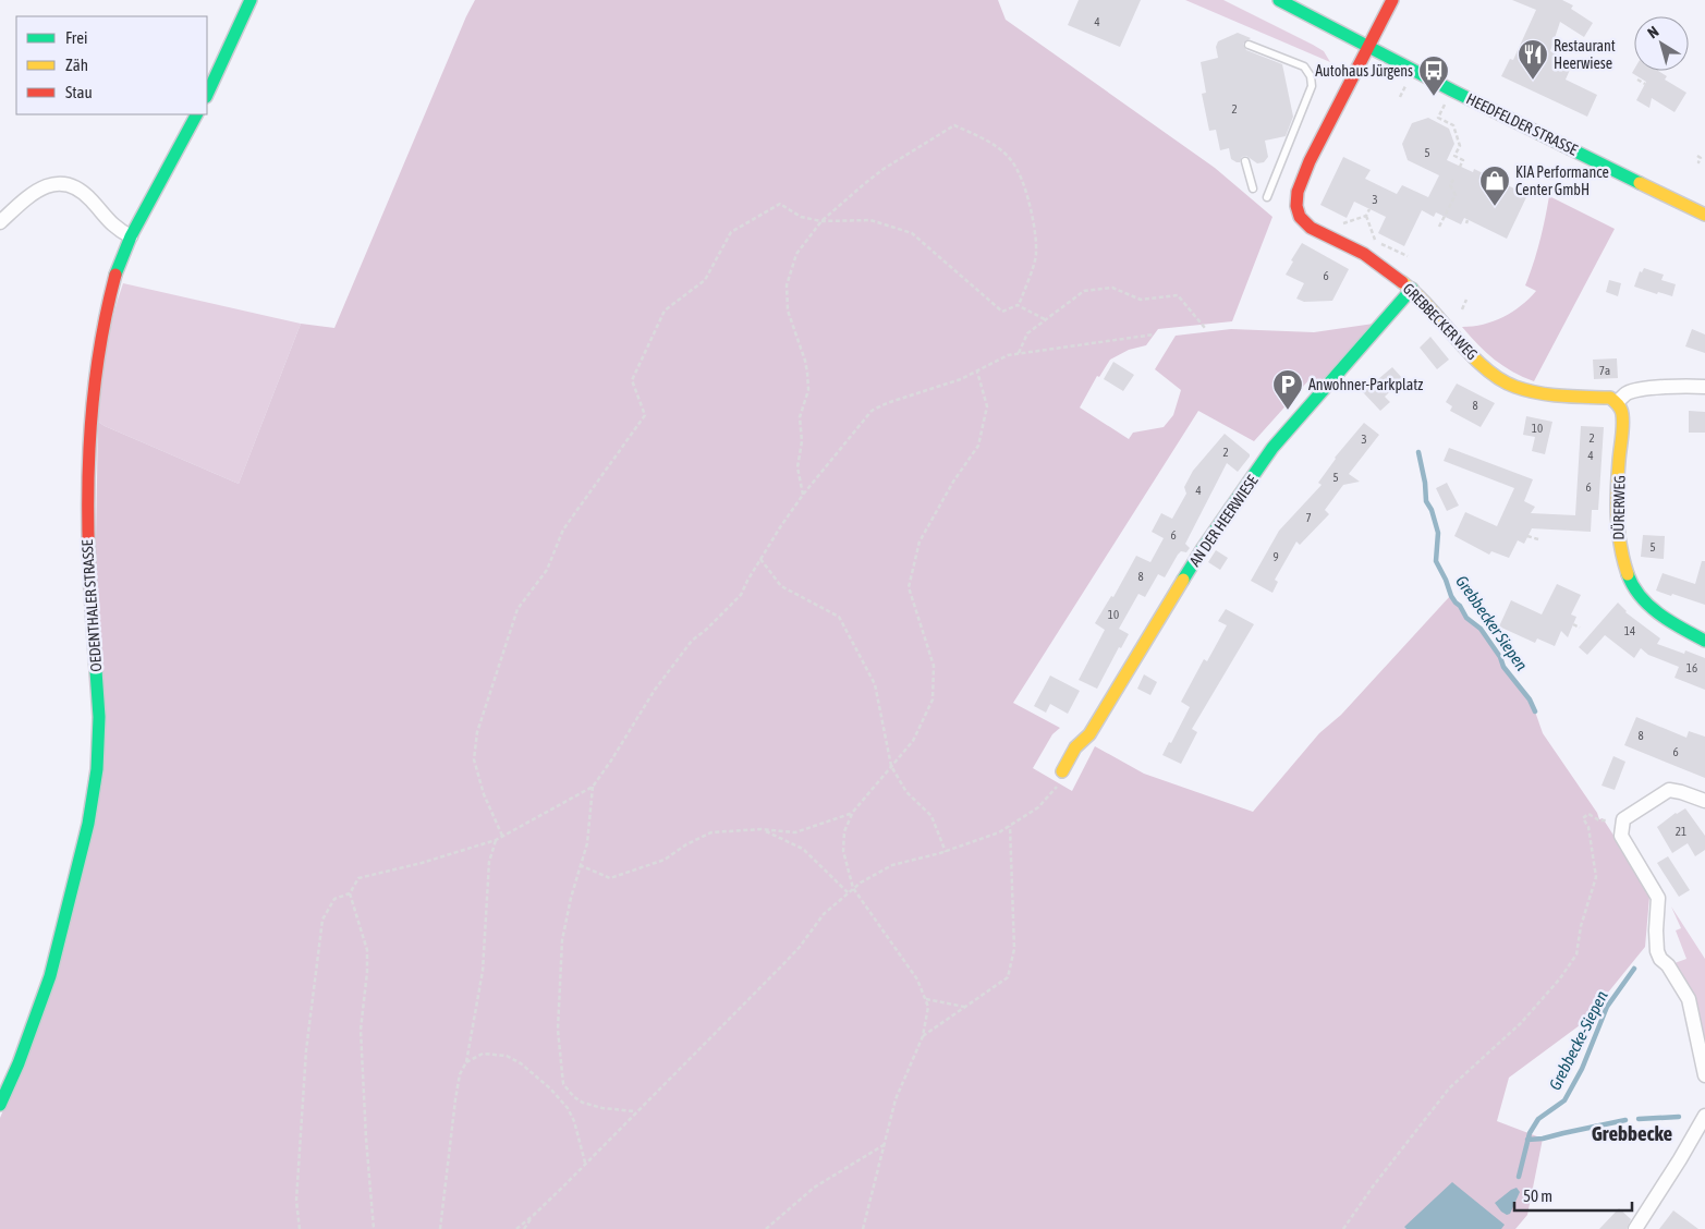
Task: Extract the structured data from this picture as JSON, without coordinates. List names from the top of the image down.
{
  "streets": {
    "main road": [
      "HEEDFELDER STRASSE",
      "GREBBECKER WEG",
      "DÜRERWEG",
      "AN DER HEERWIESE",
      "OEDENTHALER STRASSE"
    ]
  },
  "crossings": [
    ["HEEDFELDER STRASSE", "GREBBECKER WEG"],
    ["GREBBECKER WEG", "DÜRERWEG"],
    ["GREBBECKER WEG", "AN DER HEERWIESE"]
  ],
  "districts": ["Grebbecke"],
  "water": ["Grebbecker Siepen", "Grebbecke-Siepen"],
  "places": {
    "restaurant": ["Restaurant Heerwiese"],
    "bus stop": ["Autohaus Jürgens"],
    "shop": ["KIA Performance Center GmbH"],
    "parking": ["Anwohner-Parkplatz"]
  },
  "house_numbers": [
    "4",
    "2",
    "5",
    "3",
    "6",
    "7a",
    "8",
    "10",
    "2",
    "3",
    "2",
    "4",
    "5",
    "6",
    "4",
    "7",
    "6",
    "5",
    "9",
    "8",
    "10",
    "14",
    "16",
    "8",
    "6",
    "21"
  ],
  "legend": ["Frei", "Zäh", "Stau"],
  "scale_bar": "50 m",
  "north": "top left"
}
